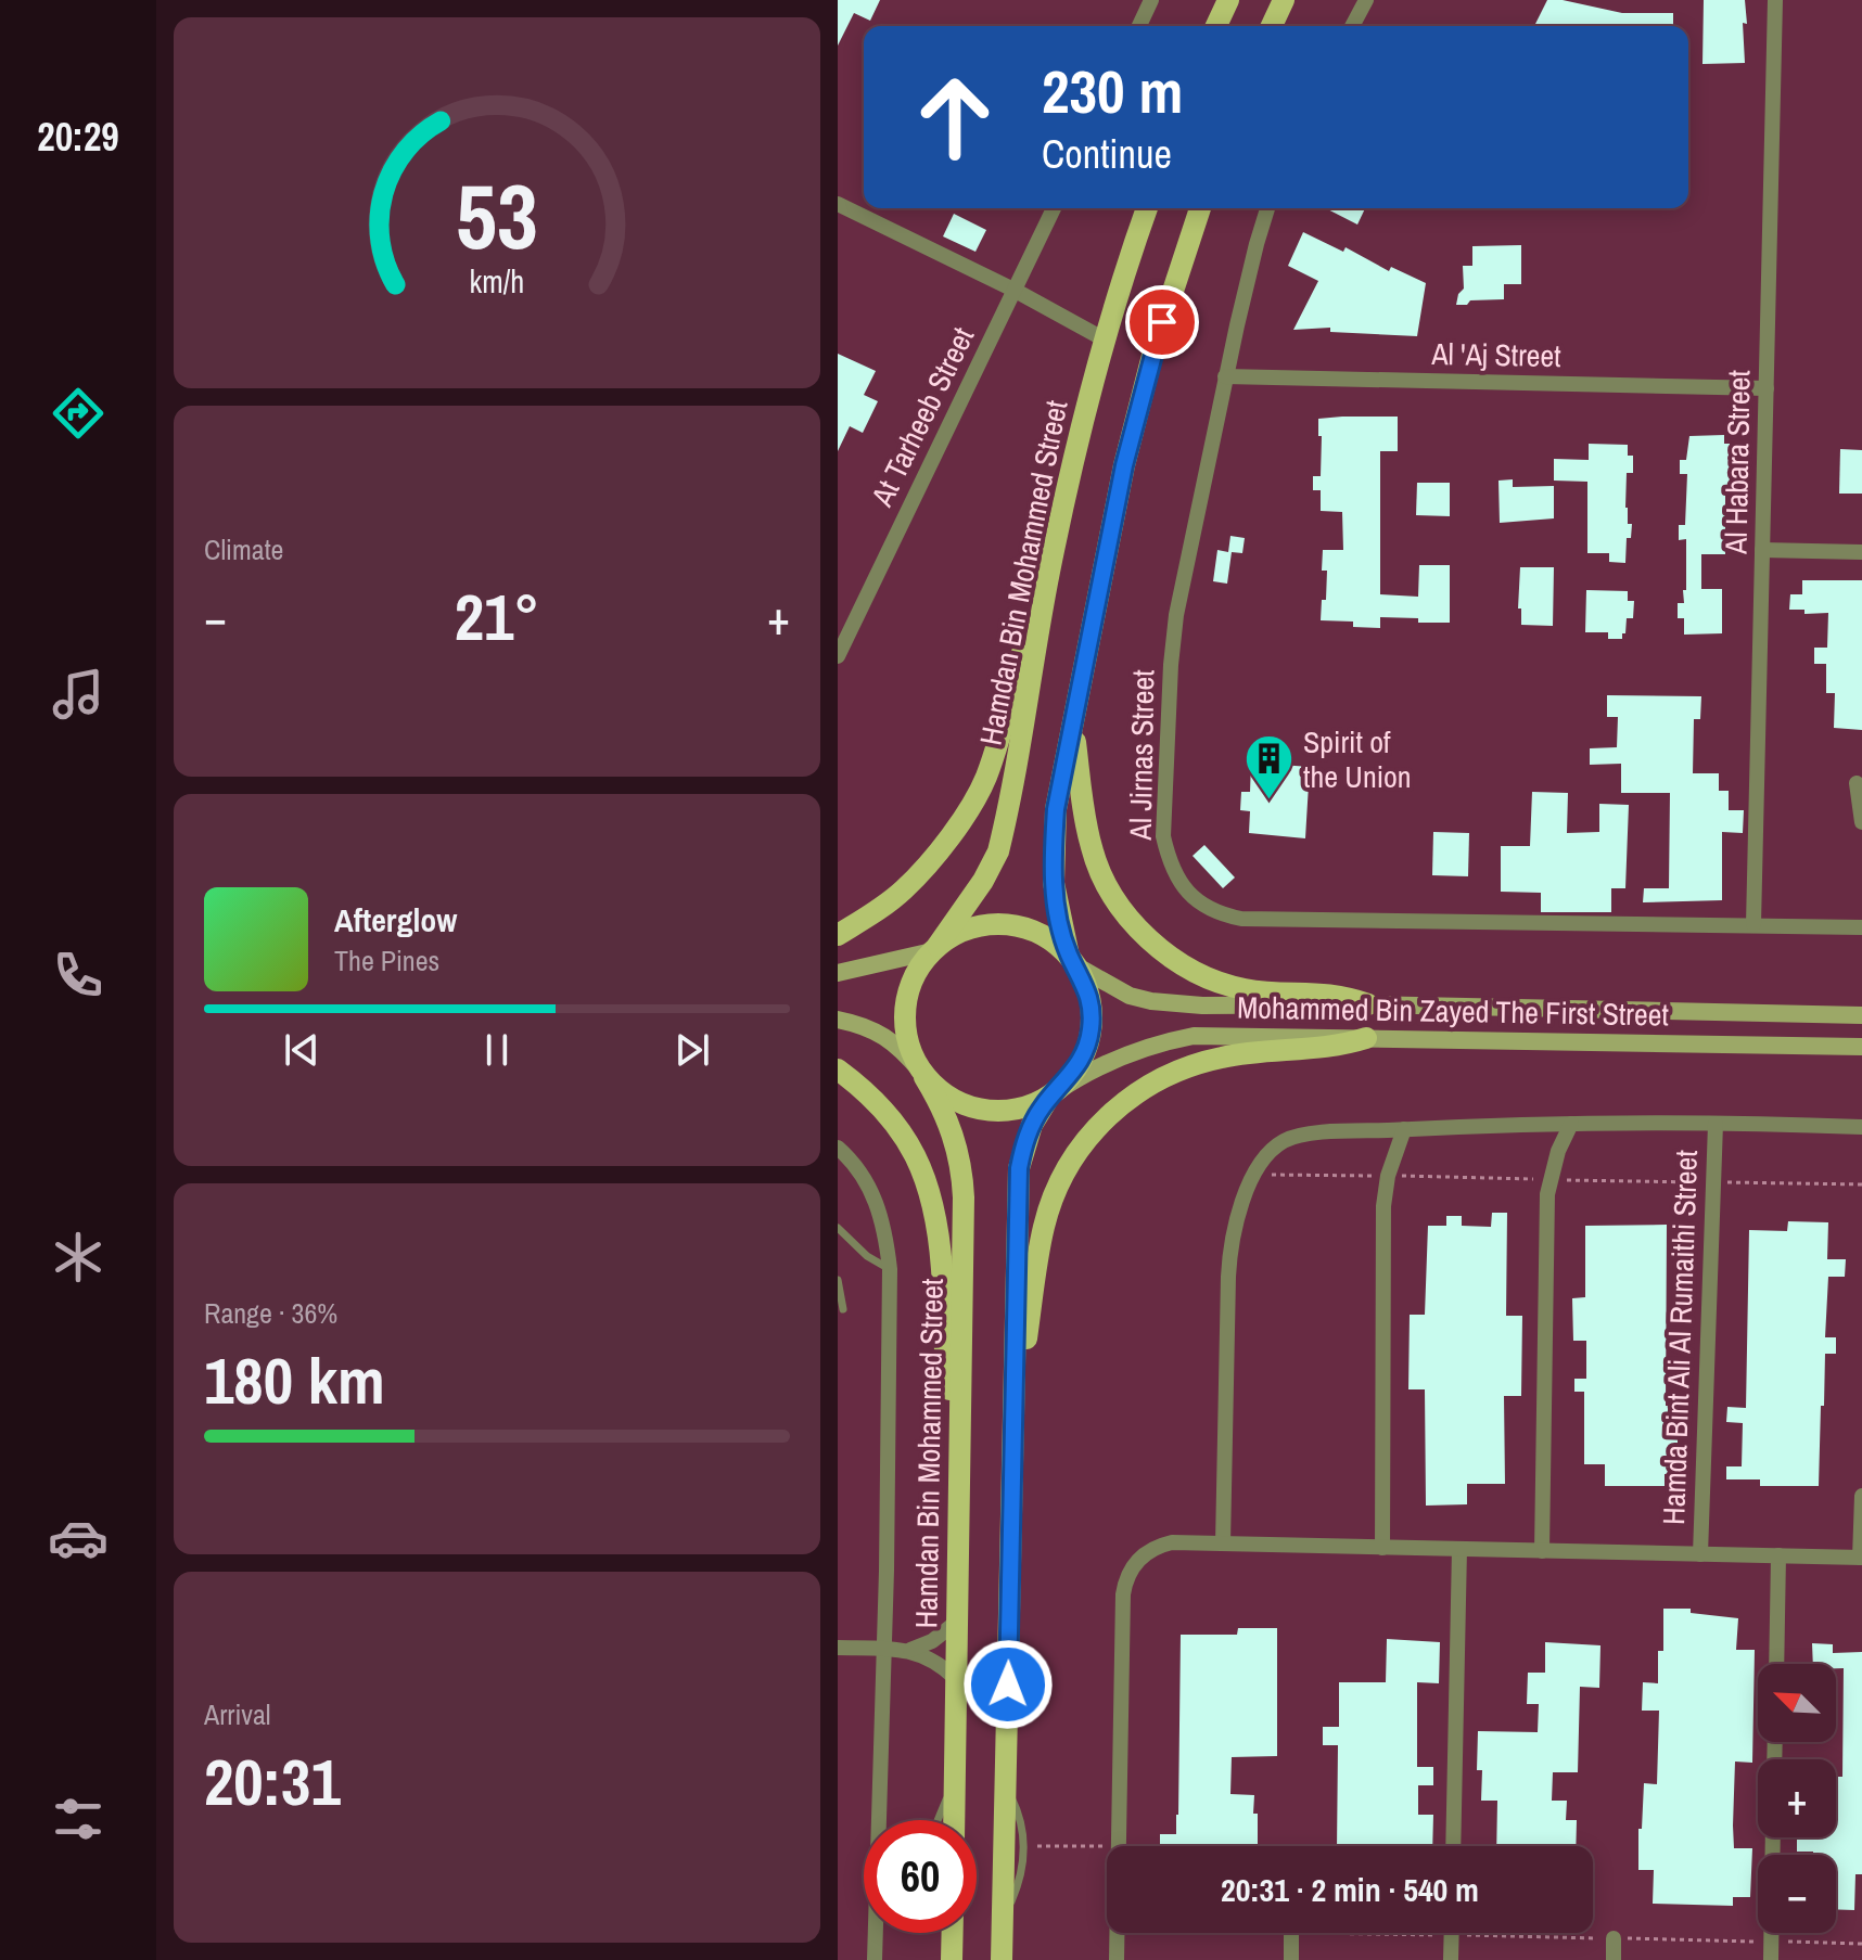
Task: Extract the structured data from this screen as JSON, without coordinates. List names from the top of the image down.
{
  "streets": {
    "main road": ["Hamdan Bin Mohammed Street", "Mohammed Bin Zayed The First Street"],
    "street": [
      "Al 'Aj Street",
      "At Tarheeb Street",
      "Al Habara Street",
      "Al Jirnas Street",
      "Hamda Bint Ali Al Rumaithi Street"
    ]
  },
  "crossings": [
    ["Al 'Aj Street", "Al Habara Street"],
    ["Al 'Aj Street", "Al Jirnas Street"],
    ["Al Habara Street", "Al Jirnas Street"],
    ["Hamdan Bin Mohammed Street", "Mohammed Bin Zayed The First Street"]
  ],
  "places": {
    "building": ["Spirit of the Union"]
  },
  "north": "top left",
  "page": {
    "tabs": "20:29",
    "turn": ["230 m", "Continue"],
    "tile": [
      "Climate",
      ["Range · 36%", "180 km"],
      ["Arrival", "20:31"]
    ],
    "heat": ["−", "21°", "+"],
    "song": ["Afterglow", "The Pines"],
    "map_buttons": ["+", "−"],
    "limit": "60",
    "trip": "20:31 · 2 min · 540 m",
    "gauge": ["53", "km/h"]
  }
}
